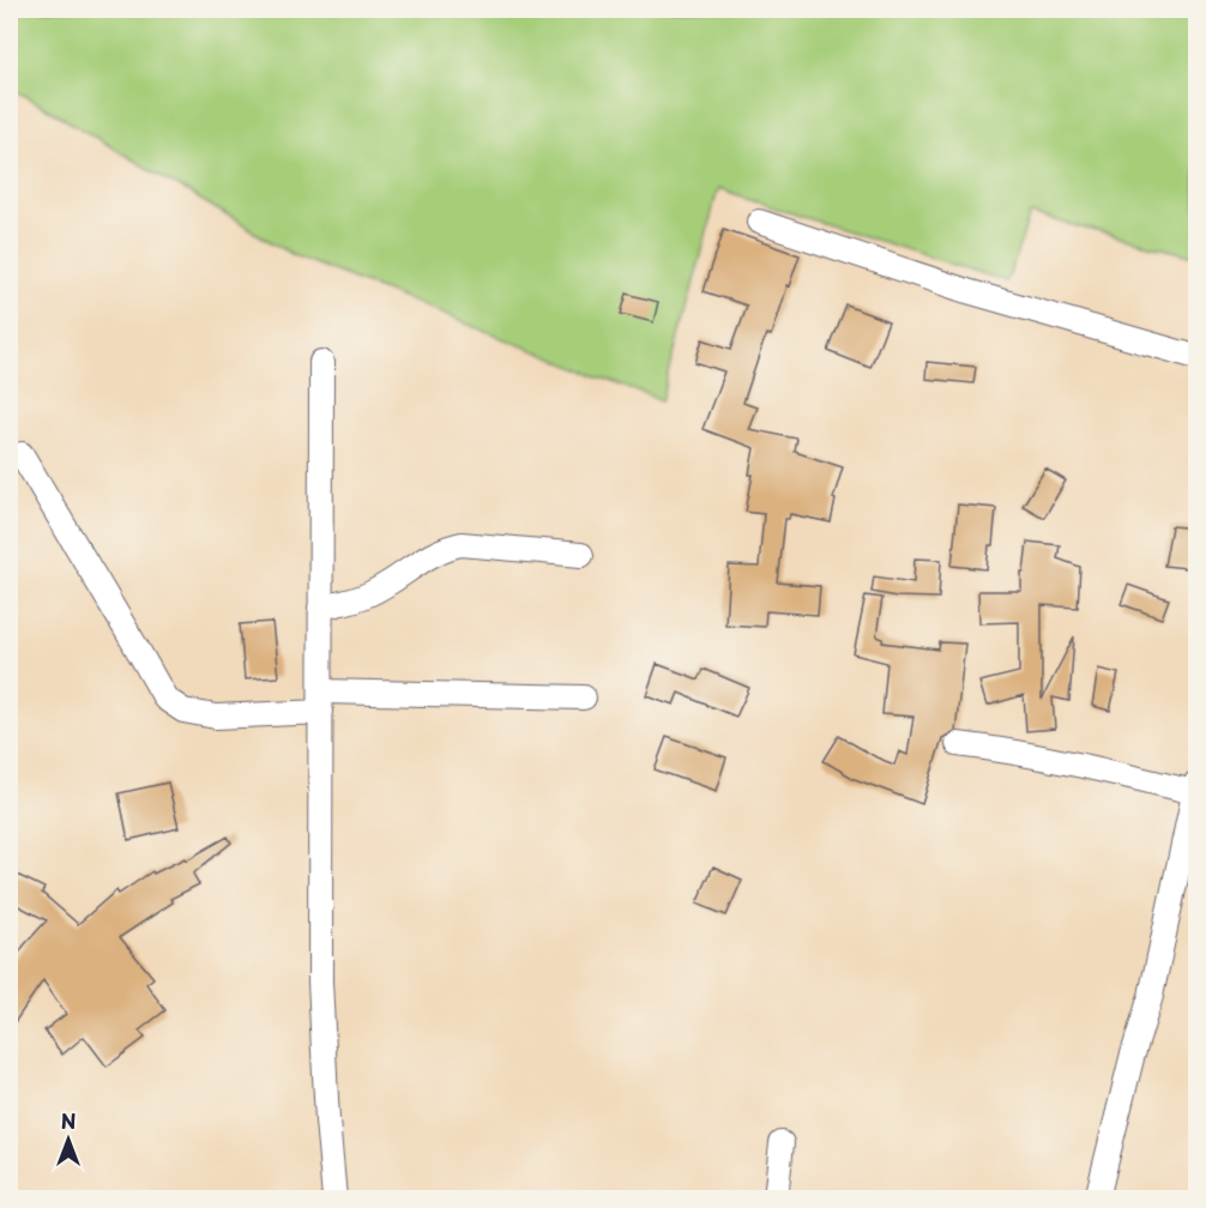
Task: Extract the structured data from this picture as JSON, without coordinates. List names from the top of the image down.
{
  "north": "top"
}
